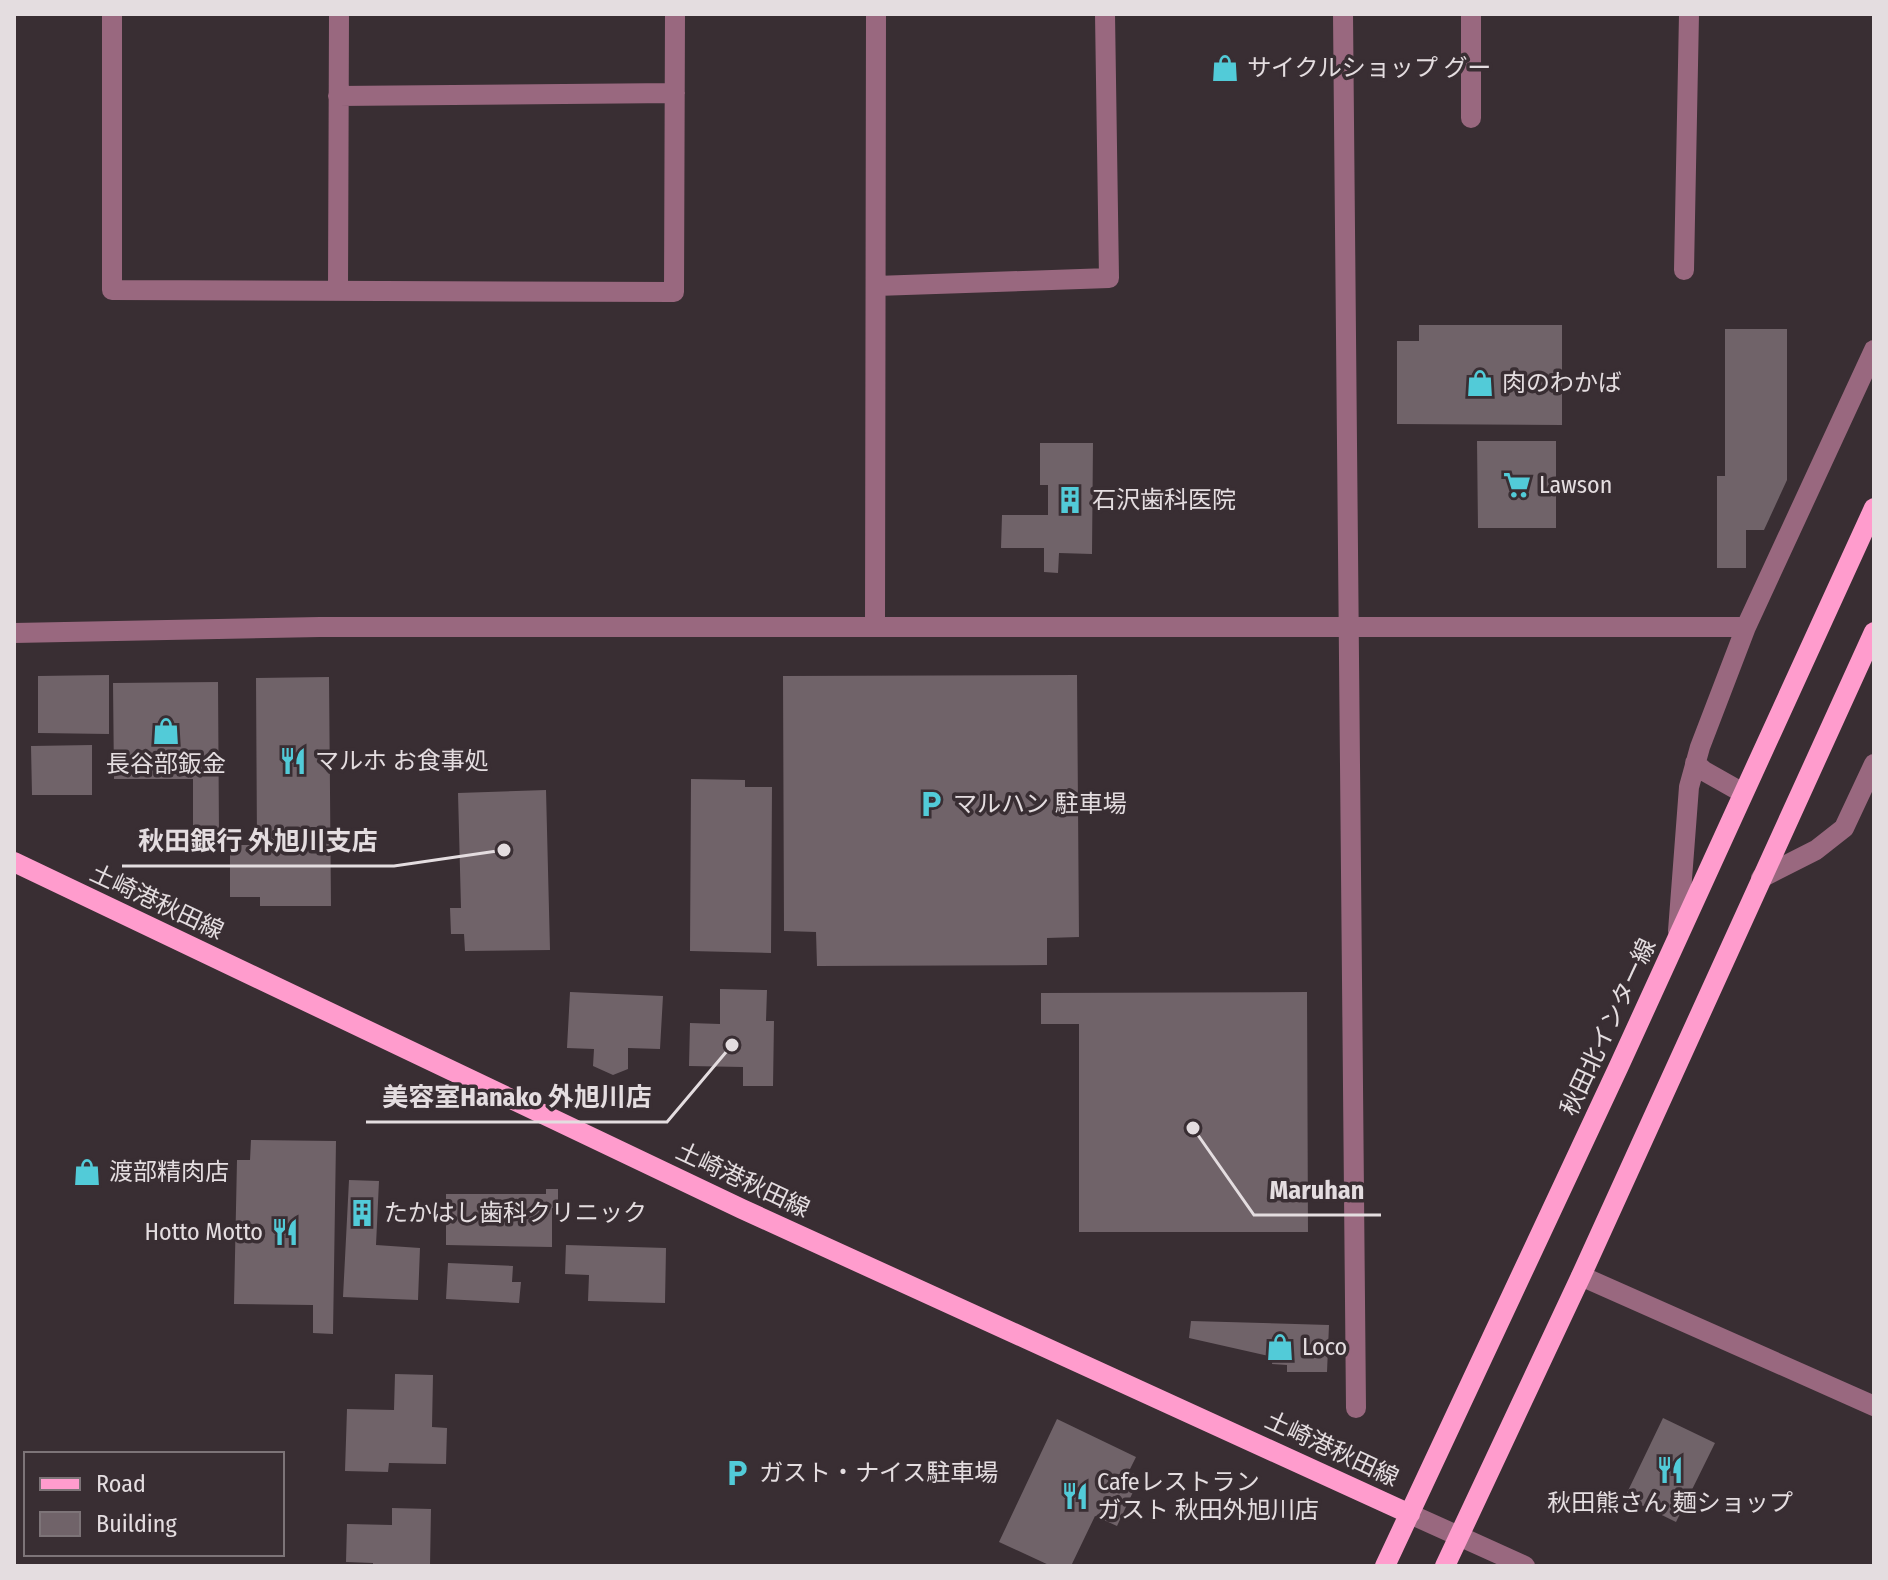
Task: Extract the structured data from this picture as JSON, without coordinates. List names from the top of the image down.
{
  "streets": {
    "main road": ["土崎港秋田線", "秋田北インター線"]
  },
  "crossings": [
    ["土崎港秋田線", "秋田北インター線"]
  ],
  "places": {
    "shop": [
      "サイクルショップ グー",
      "肉のわかば",
      "長谷部鈑金",
      "渡部精肉店",
      "Loco"
    ],
    "supermarket": ["Lawson"],
    "building": ["石沢歯科医院", "たかはし歯科クリニック"],
    "restaurant": [
      "マルホ お食事処",
      "Hotto Motto",
      "秋田熊さん 麺ショップ",
      "Cafeレストラン ガスト 秋田外旭川店"
    ],
    "parking": ["マルハン 駐車場", "ガスト・ナイス駐車場"],
    "other": ["秋田銀行 外旭川支店", "美容室Hanako 外旭川店", "Maruhan"]
  },
  "legend": ["Road", "Building"]
}
